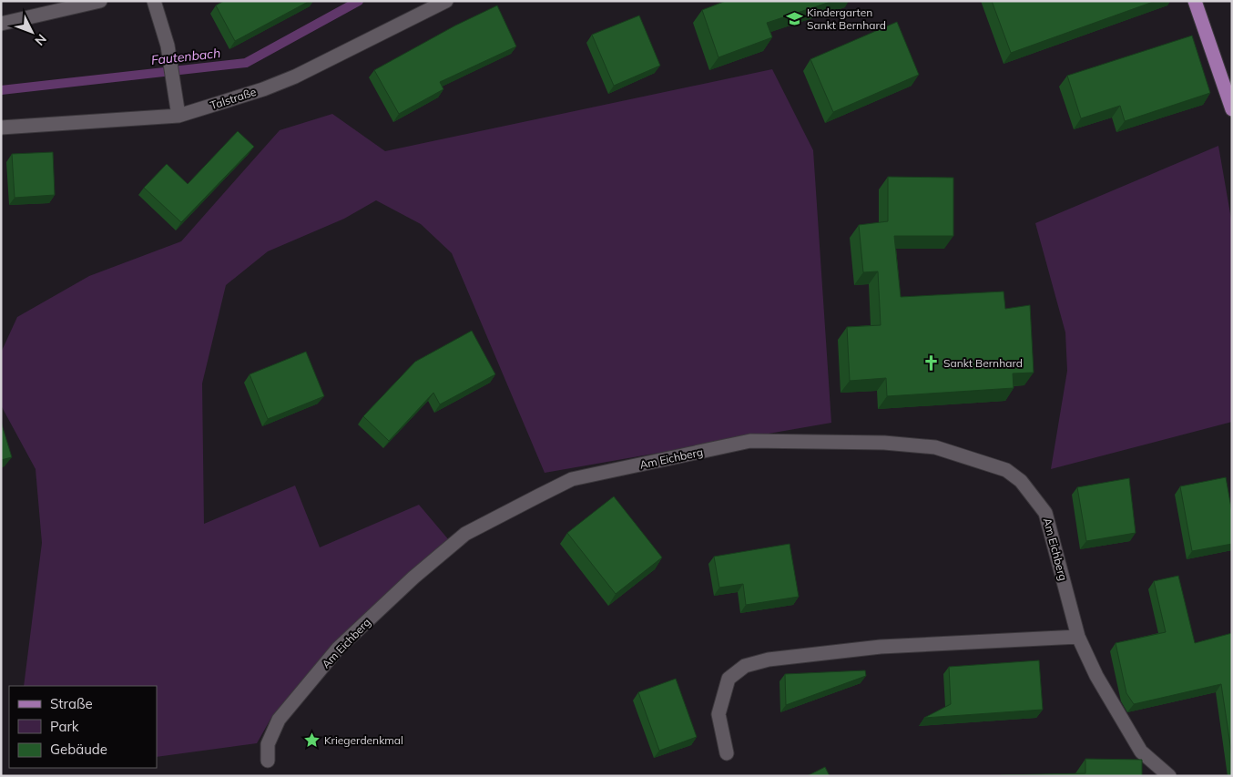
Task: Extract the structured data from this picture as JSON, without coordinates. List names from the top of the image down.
{
  "streets": {
    "street": ["Talstraße", "Am Eichberg"]
  },
  "water": ["Fautenbach"],
  "places": {
    "school or university": ["Kindergarten Sankt Bernhard"],
    "church": ["Sankt Bernhard"],
    "place": ["Kriegerdenkmal"]
  },
  "legend": ["Straße", "Park", "Gebäude"],
  "north": "bottom right"
}
